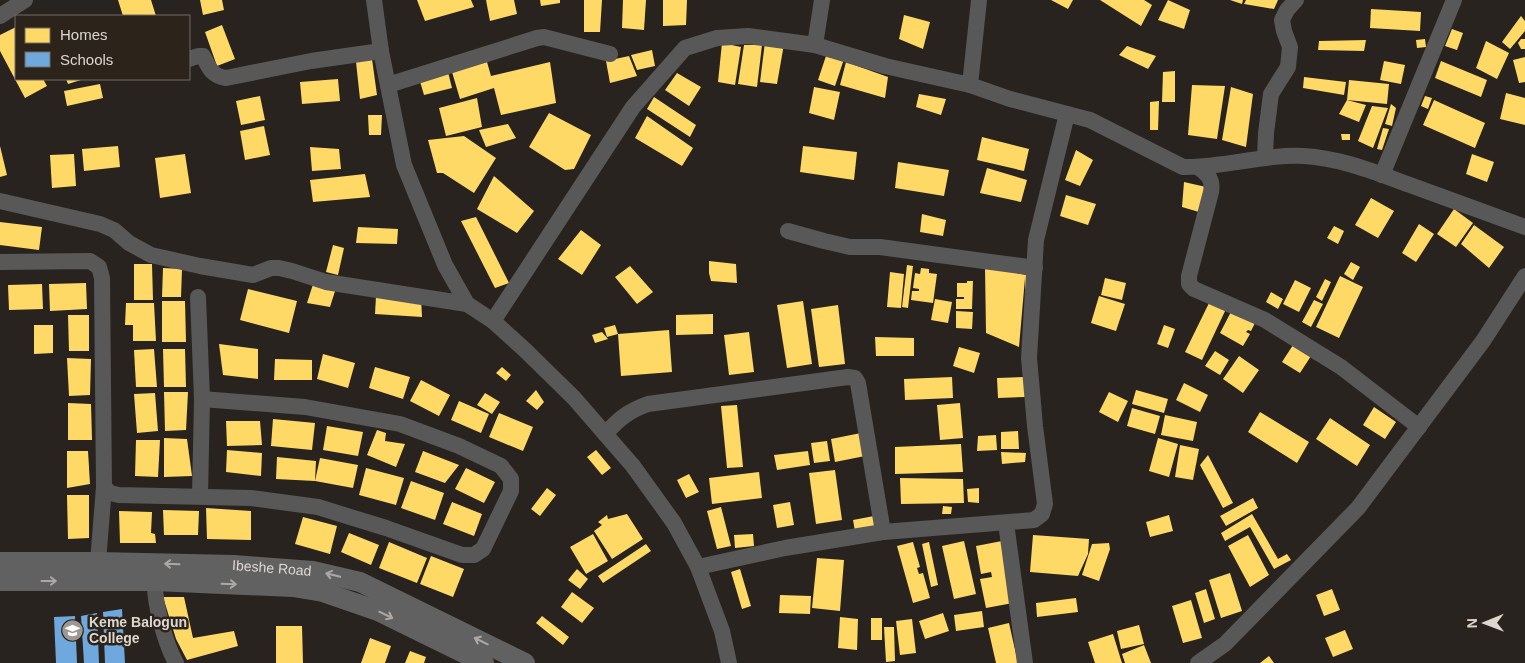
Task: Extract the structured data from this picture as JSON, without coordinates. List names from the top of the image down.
{
  "streets": {
    "main road": ["Ibeshe Road"]
  },
  "places": {
    "school or university": ["Keme Balogun College"]
  },
  "legend": ["Homes", "Schools"],
  "north": "left"
}
